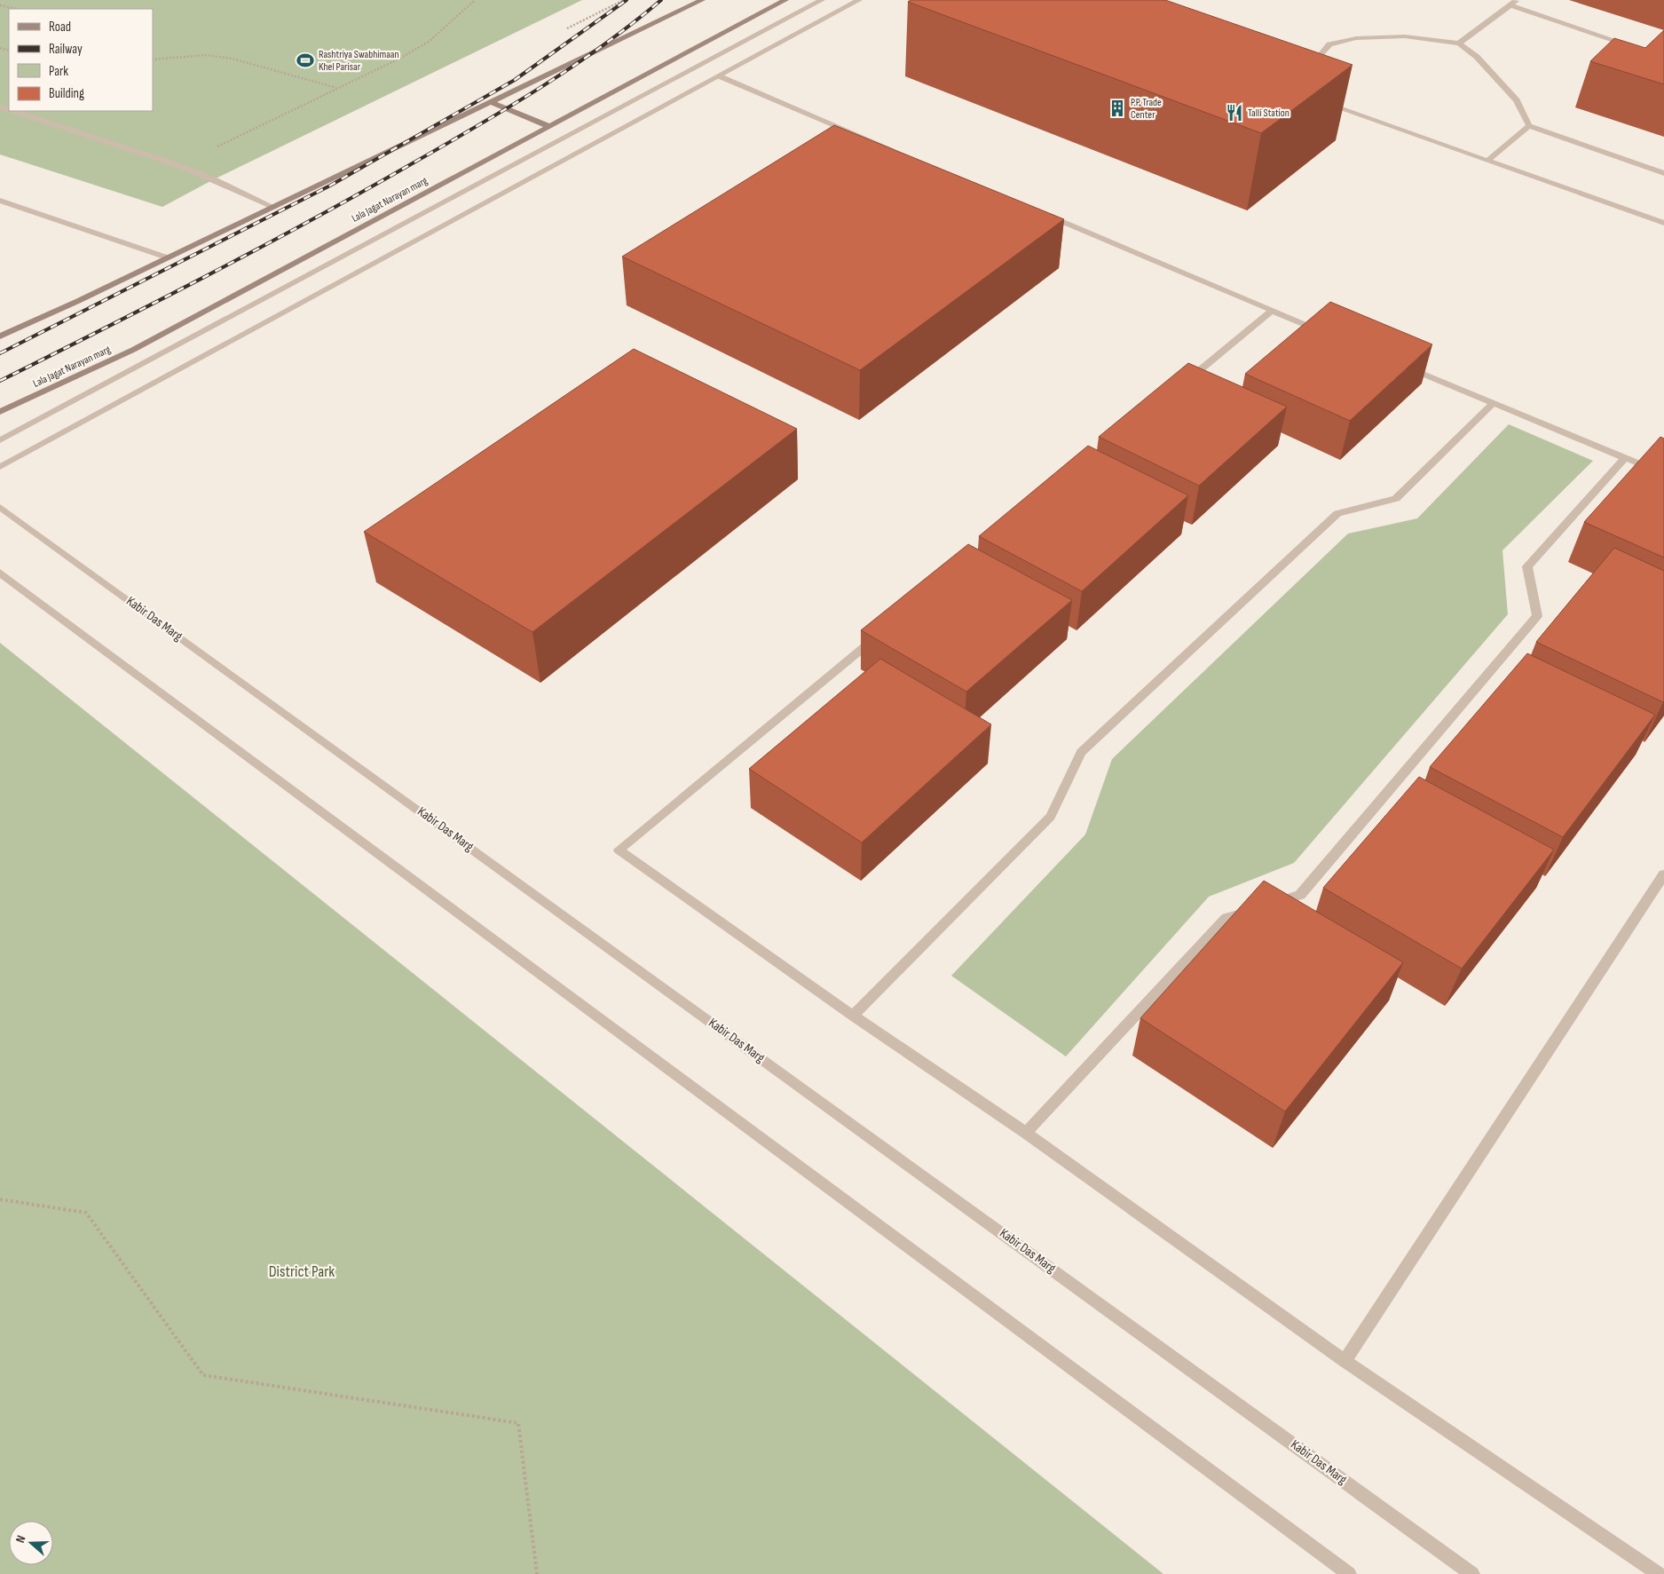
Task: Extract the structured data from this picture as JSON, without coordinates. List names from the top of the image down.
{
  "streets": {
    "main road": ["Lala Jagat Narayan marg"],
    "street": ["Kabir Das Marg"]
  },
  "parks": ["District Park"],
  "places": {
    "sports": ["Rashtriya Swabhimaan Khel Parisar"],
    "building": ["P.P. Trade Center"],
    "restaurant": ["Talli Station"]
  },
  "legend": [
    "Road",
    "Railway",
    "Park",
    "Building"
  ],
  "north": "left"
}
